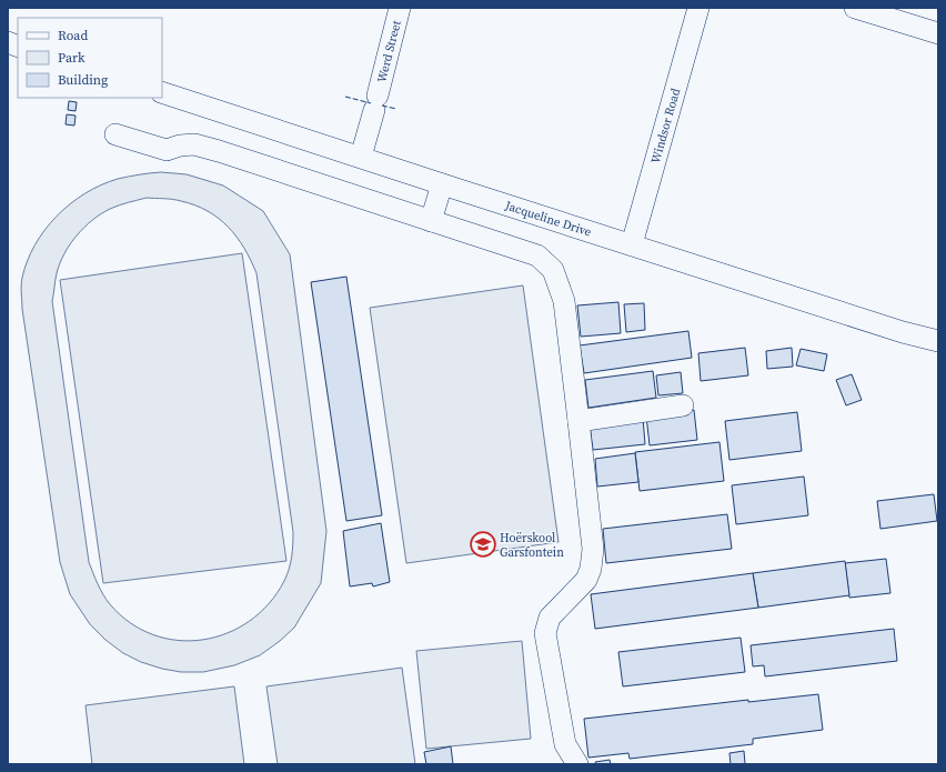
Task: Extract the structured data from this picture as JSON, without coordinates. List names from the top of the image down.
{
  "streets": {
    "street": ["Werd Street", "Windsor Road", "Jacqueline Drive"]
  },
  "crossings": [
    ["Werd Street", "Jacqueline Drive"],
    ["Windsor Road", "Jacqueline Drive"]
  ],
  "places": {
    "school or university": ["Hoërskool Garsfontein"]
  },
  "legend": ["Road", "Park", "Building"]
}
